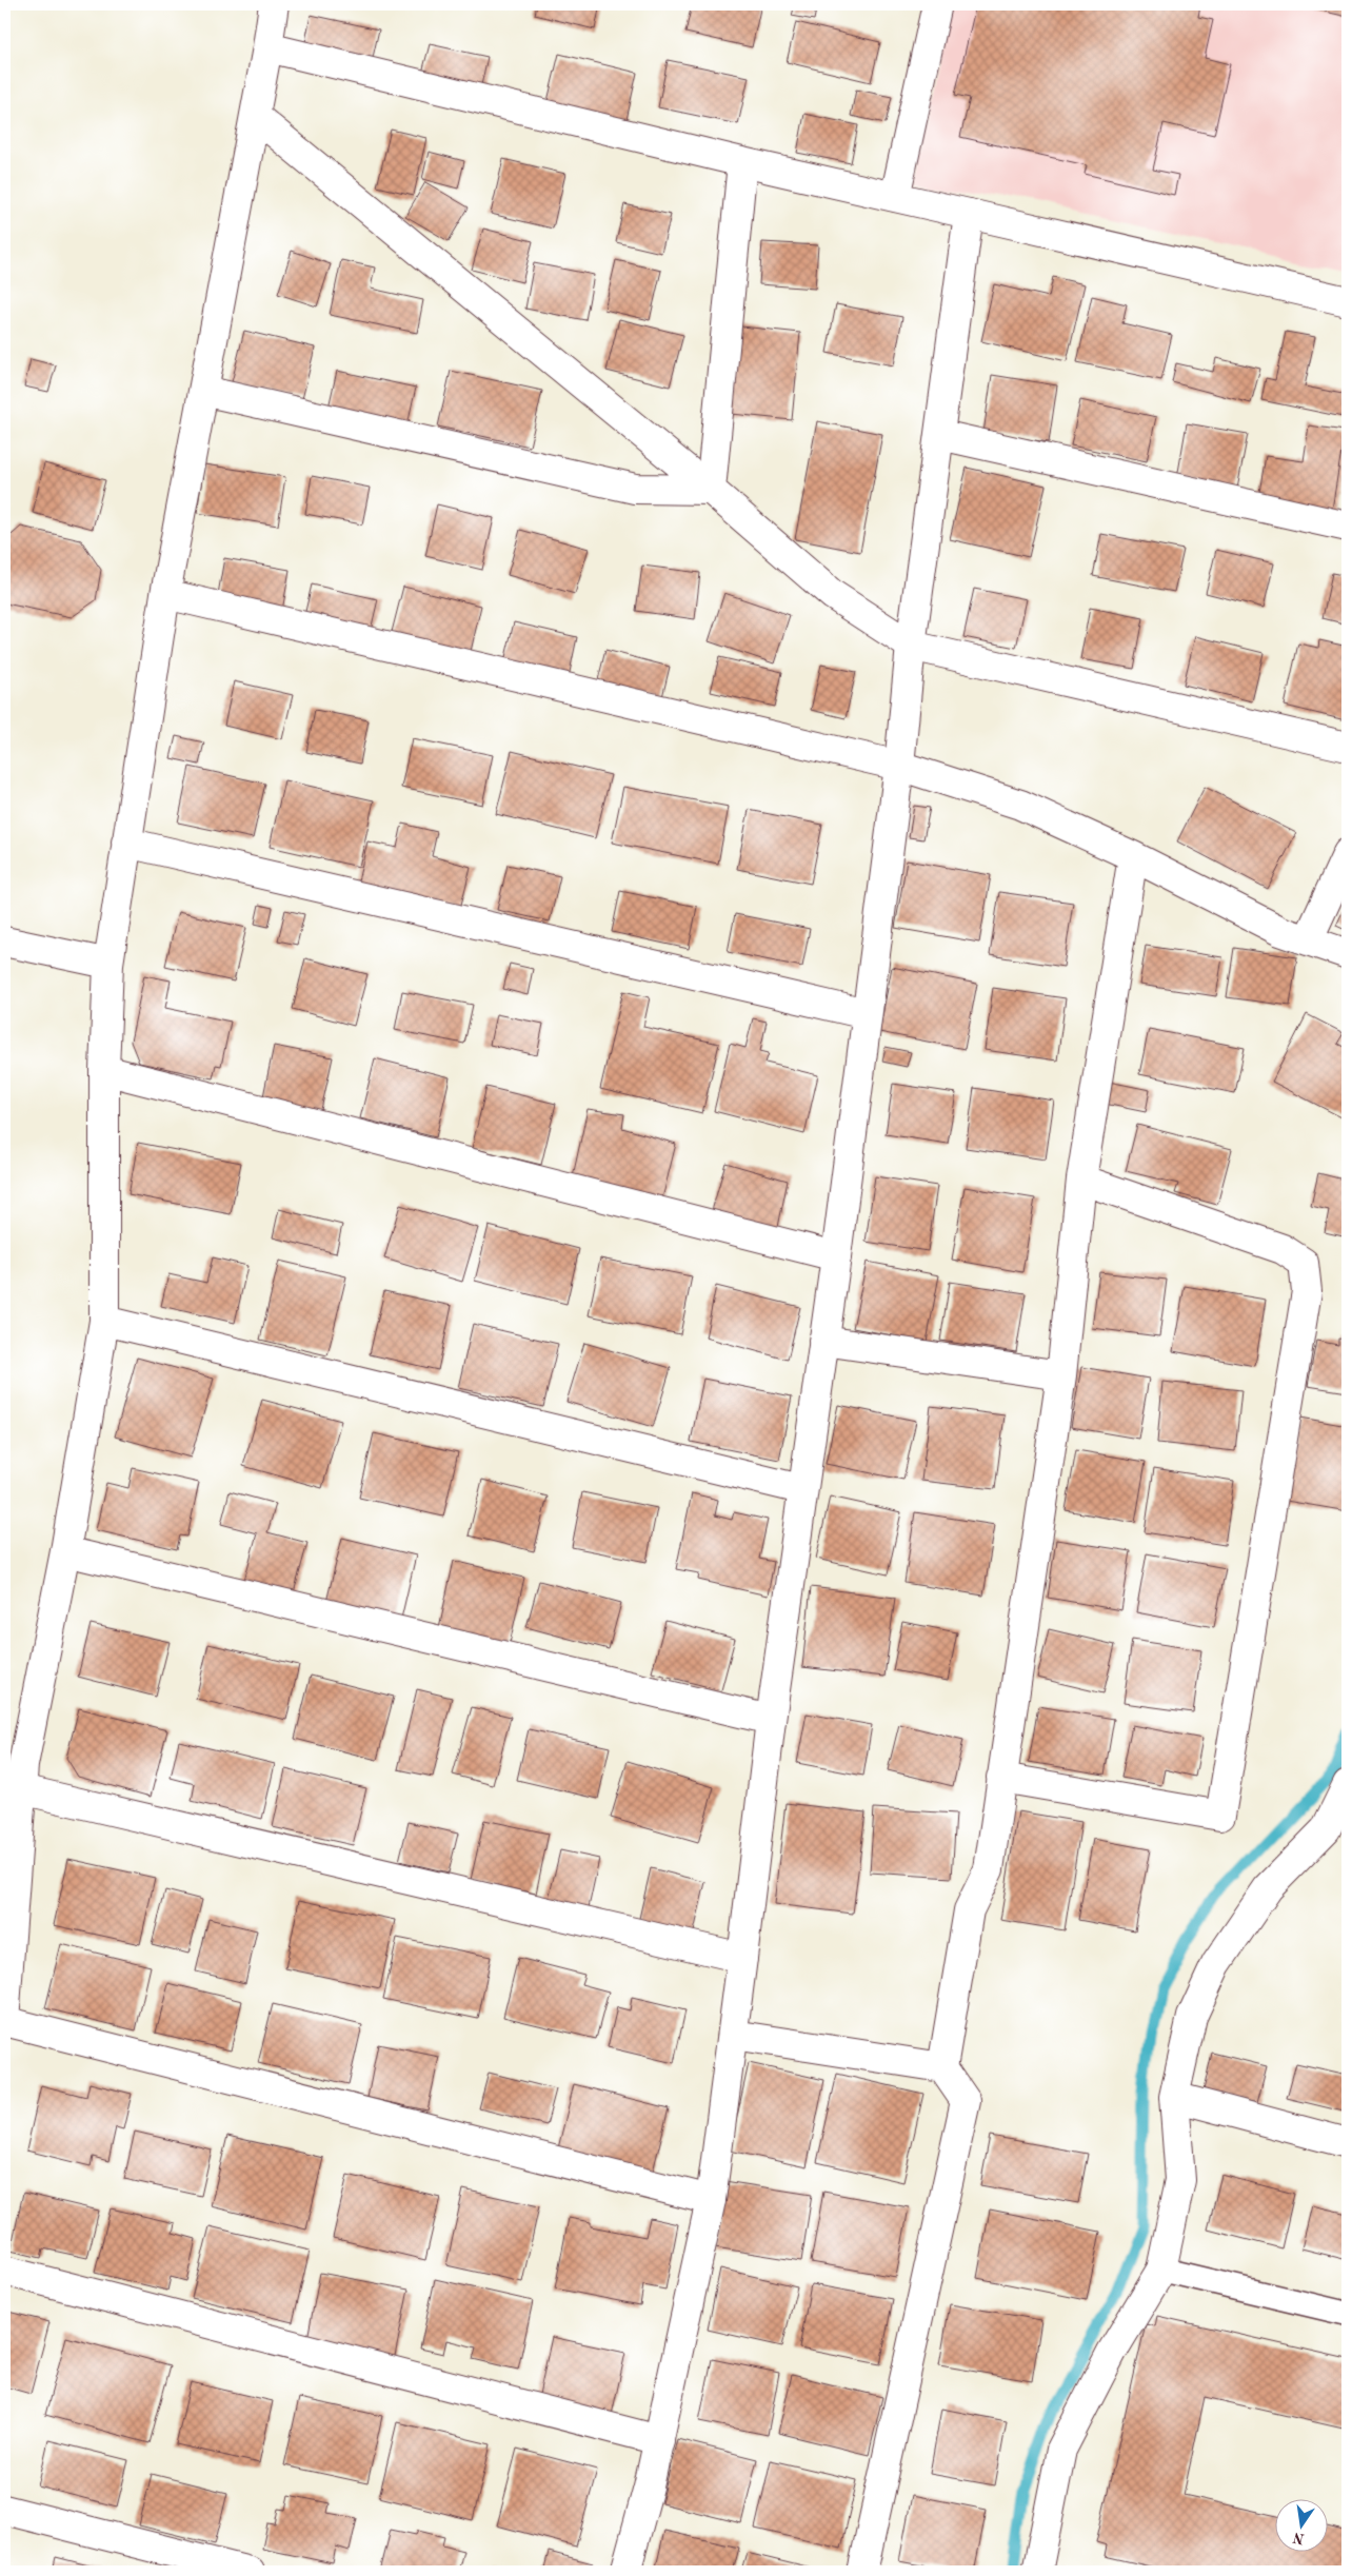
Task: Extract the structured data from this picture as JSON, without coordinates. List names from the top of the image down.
{
  "north": "bottom"
}
